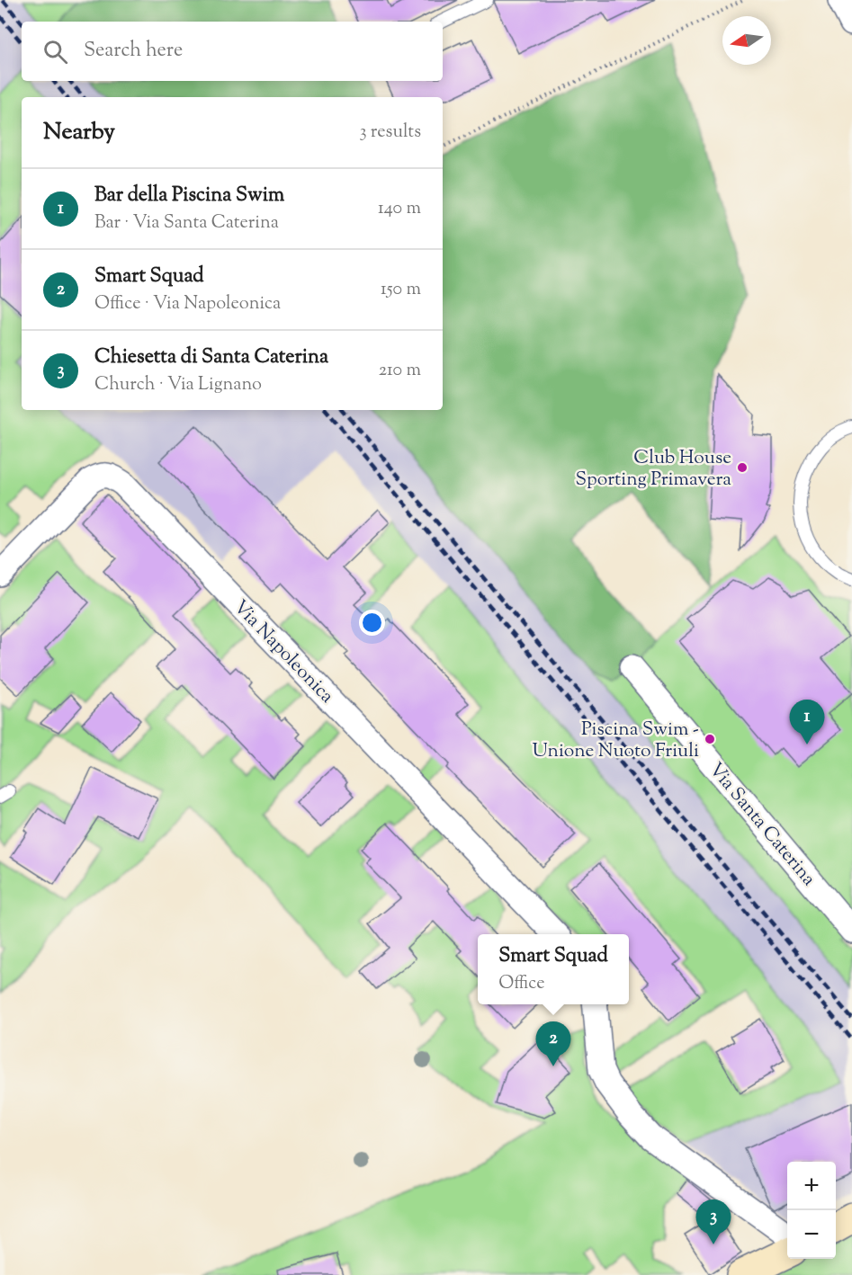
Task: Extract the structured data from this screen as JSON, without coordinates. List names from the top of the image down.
{
  "streets": {
    "street": ["Via Napoleonica", "Via Santa Caterina"]
  },
  "places": ["Club House Sporting Primavera", "Piscina Swim - Unione Nuoto Friuli"],
  "north": "left",
  "page": {
    "search": "Search here",
    "heading": ["Nearby", "3 results"],
    "list": [
      {
        "mark": "1",
        "name": "Bar della Piscina Swim",
        "note": "Bar · Via Santa Caterina",
        "value": "140 m"
      },
      {
        "mark": "2",
        "name": "Smart Squad",
        "note": "Office · Via Napoleonica",
        "value": "150 m"
      },
      {
        "mark": "3",
        "name": "Chiesetta di Santa Caterina",
        "note": "Church · Via Lignano",
        "value": "210 m"
      }
    ],
    "pins": ["1", "2", "3"],
    "popup": ["Smart Squad", "Office"],
    "map_buttons": ["+", "−"]
  }
}
